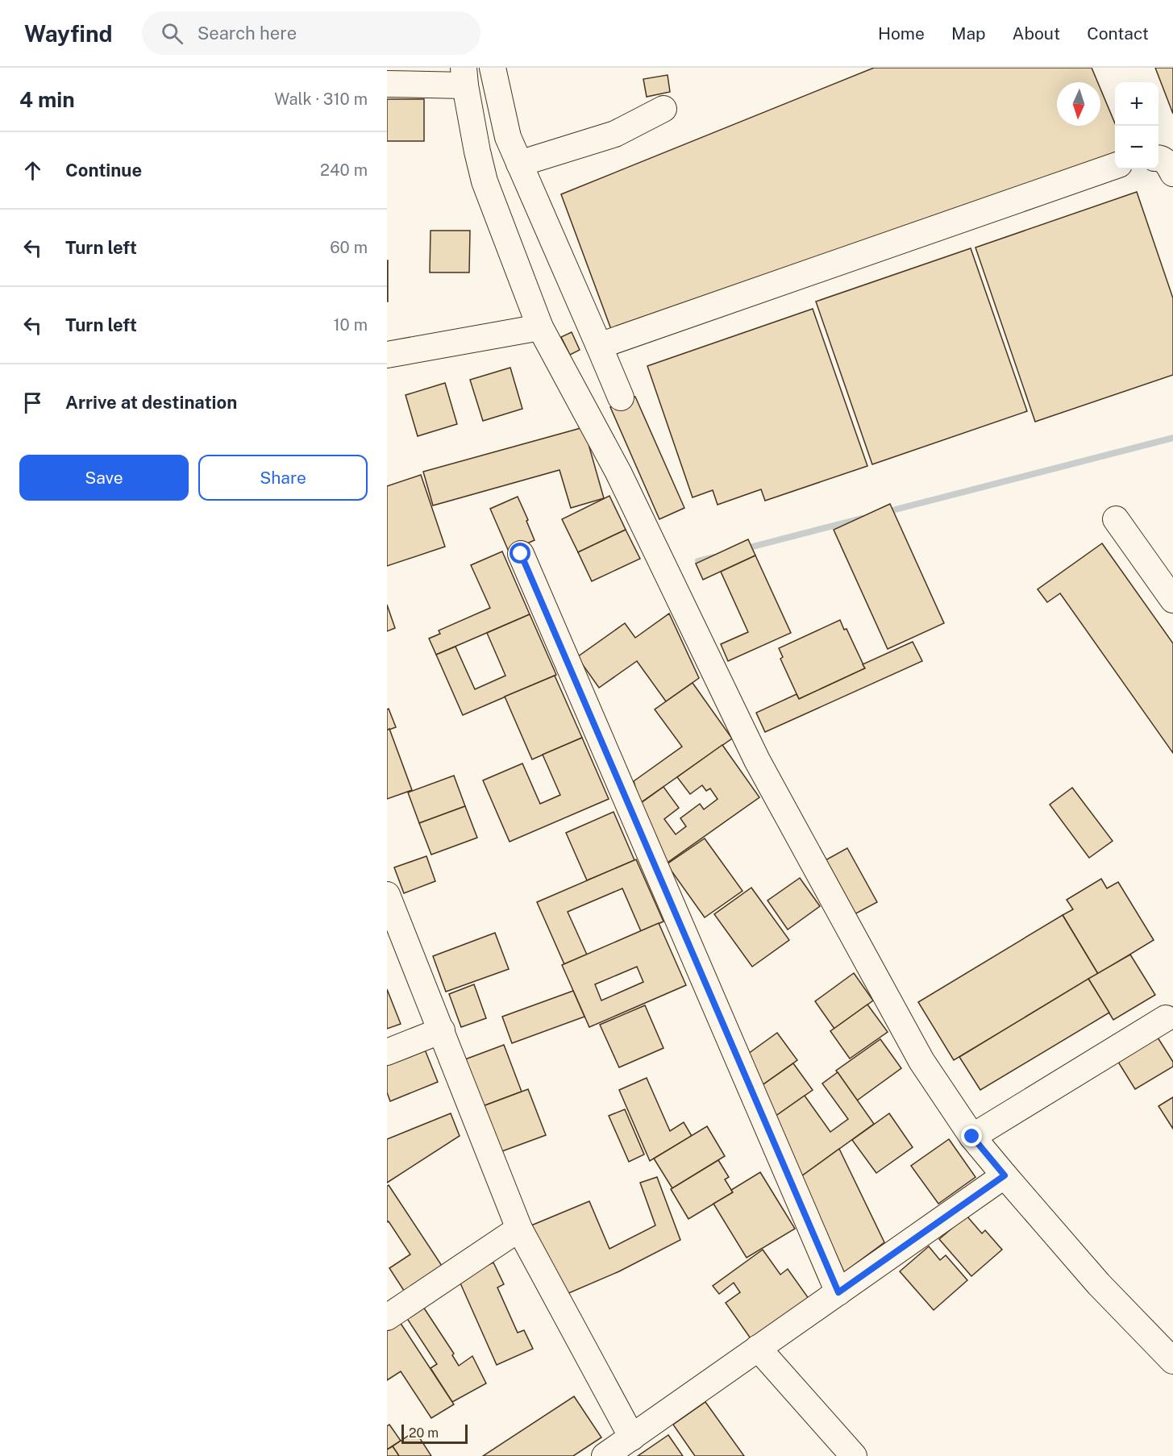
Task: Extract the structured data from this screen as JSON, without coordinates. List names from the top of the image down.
{
  "scale_bar": "20 m",
  "north": "bottom",
  "page": {
    "header": "Wayfind",
    "search": "Search here",
    "nav": [
      "Home",
      "Map",
      "About",
      "Contact"
    ],
    "heading": ["4 min", "Walk · 310 m"],
    "map_buttons": ["+", "−"],
    "list": [
      ["Continue", "240 m"],
      ["Turn left", "60 m"],
      ["Turn left", "10 m"],
      "Arrive at destination"
    ],
    "buttons": ["Save", "Share"],
    "scale": "20 m"
  }
}
